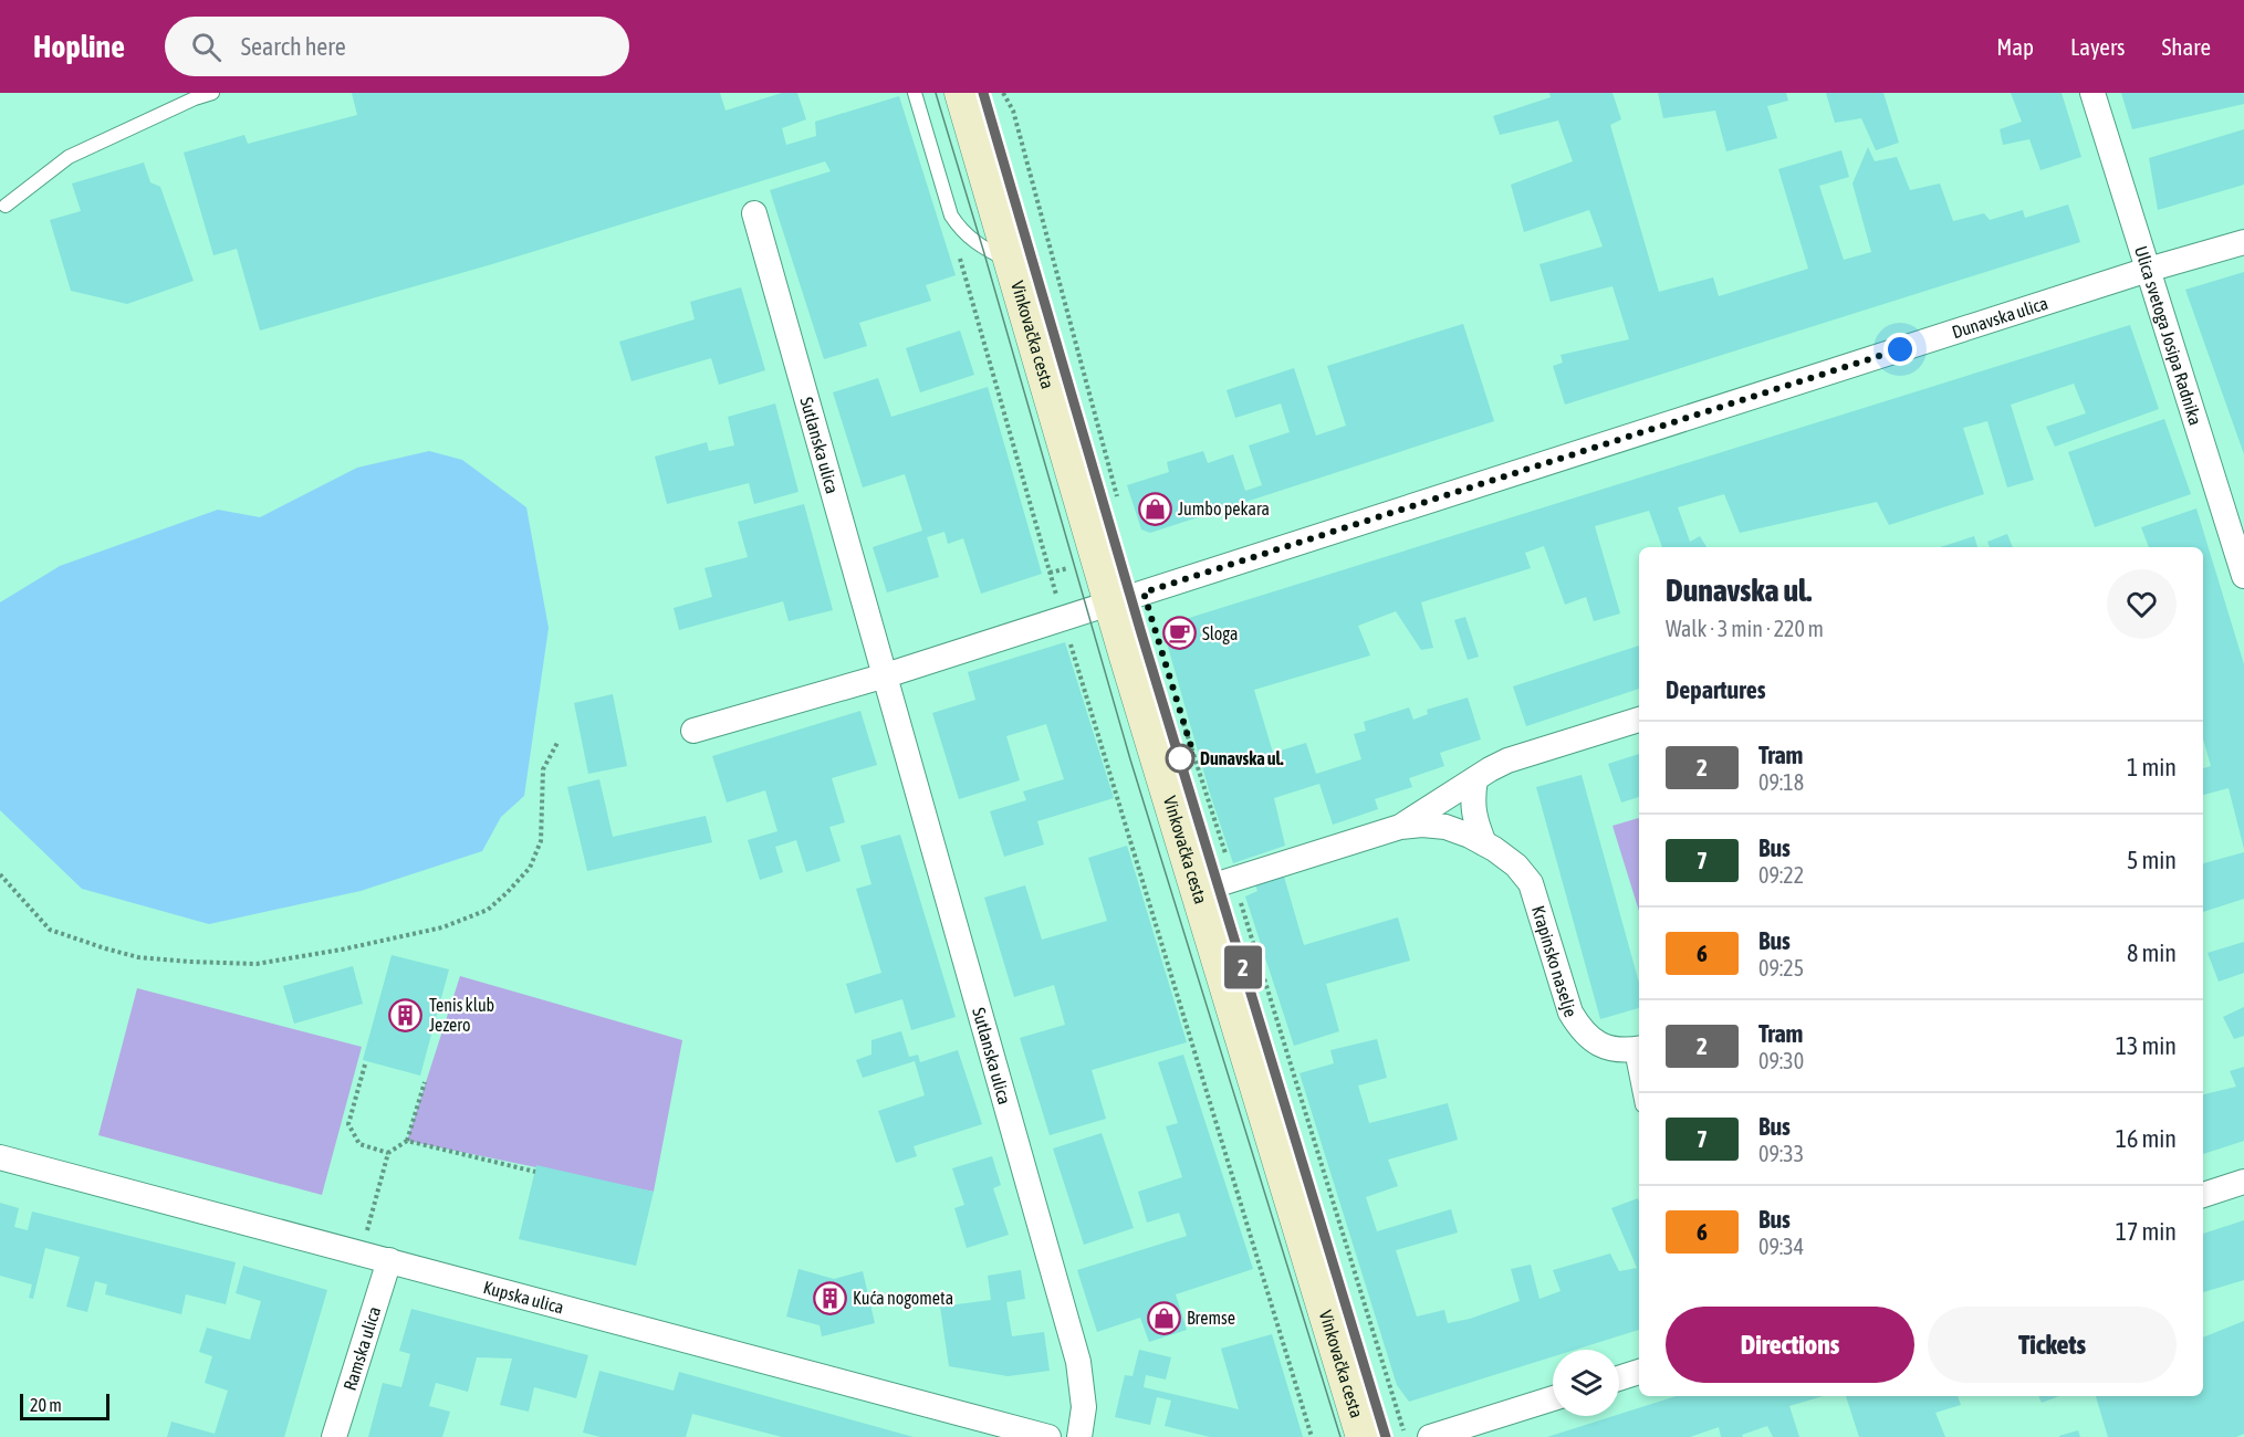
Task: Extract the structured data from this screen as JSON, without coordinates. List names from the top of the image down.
{
  "streets": {
    "main road": ["Vinkovačka cesta"],
    "street": [
      "Dunavska ulica",
      "Ulica svetoga Josipa Radnika",
      "Sutlanska ulica",
      "Krapinsko naselje",
      "Kupska ulica",
      "Ramska ulica"
    ]
  },
  "crossings": [
    ["Dunavska ulica", "Ulica svetoga Josipa Radnika"],
    ["Dunavska ulica", "Vinkovačka cesta"],
    ["Vinkovačka cesta", "Krapinsko naselje"],
    ["Kupska ulica", "Ramska ulica"]
  ],
  "places": {
    "shop": ["Jumbo pekara", "Bremse"],
    "cafe": ["Sloga"],
    "other": ["Dunavska ul."],
    "building": ["Tenis klub Jezero", "Kuća nogometa"]
  },
  "lines": ["tram line 2"],
  "scale_bar": "20 m",
  "page": {
    "header": "Hopline",
    "search": "Search here",
    "nav": ["Map", "Layers", "Share"],
    "on_map": "2",
    "heading": [
      ["Dunavska ul.", "Walk · 3 min · 220 m"],
      "Departures"
    ],
    "list": [
      {
        "mark": "2",
        "name": "Tram",
        "note": "09:18",
        "value": "1 min"
      },
      {
        "mark": "7",
        "name": "Bus",
        "note": "09:22",
        "value": "5 min"
      },
      {
        "mark": "6",
        "name": "Bus",
        "note": "09:25",
        "value": "8 min"
      },
      {
        "mark": "2",
        "name": "Tram",
        "note": "09:30",
        "value": "13 min"
      },
      {
        "mark": "7",
        "name": "Bus",
        "note": "09:33",
        "value": "16 min"
      },
      {
        "mark": "6",
        "name": "Bus",
        "note": "09:34",
        "value": "17 min"
      }
    ],
    "buttons": ["Directions", "Tickets"],
    "scale": "20 m"
  }
}
